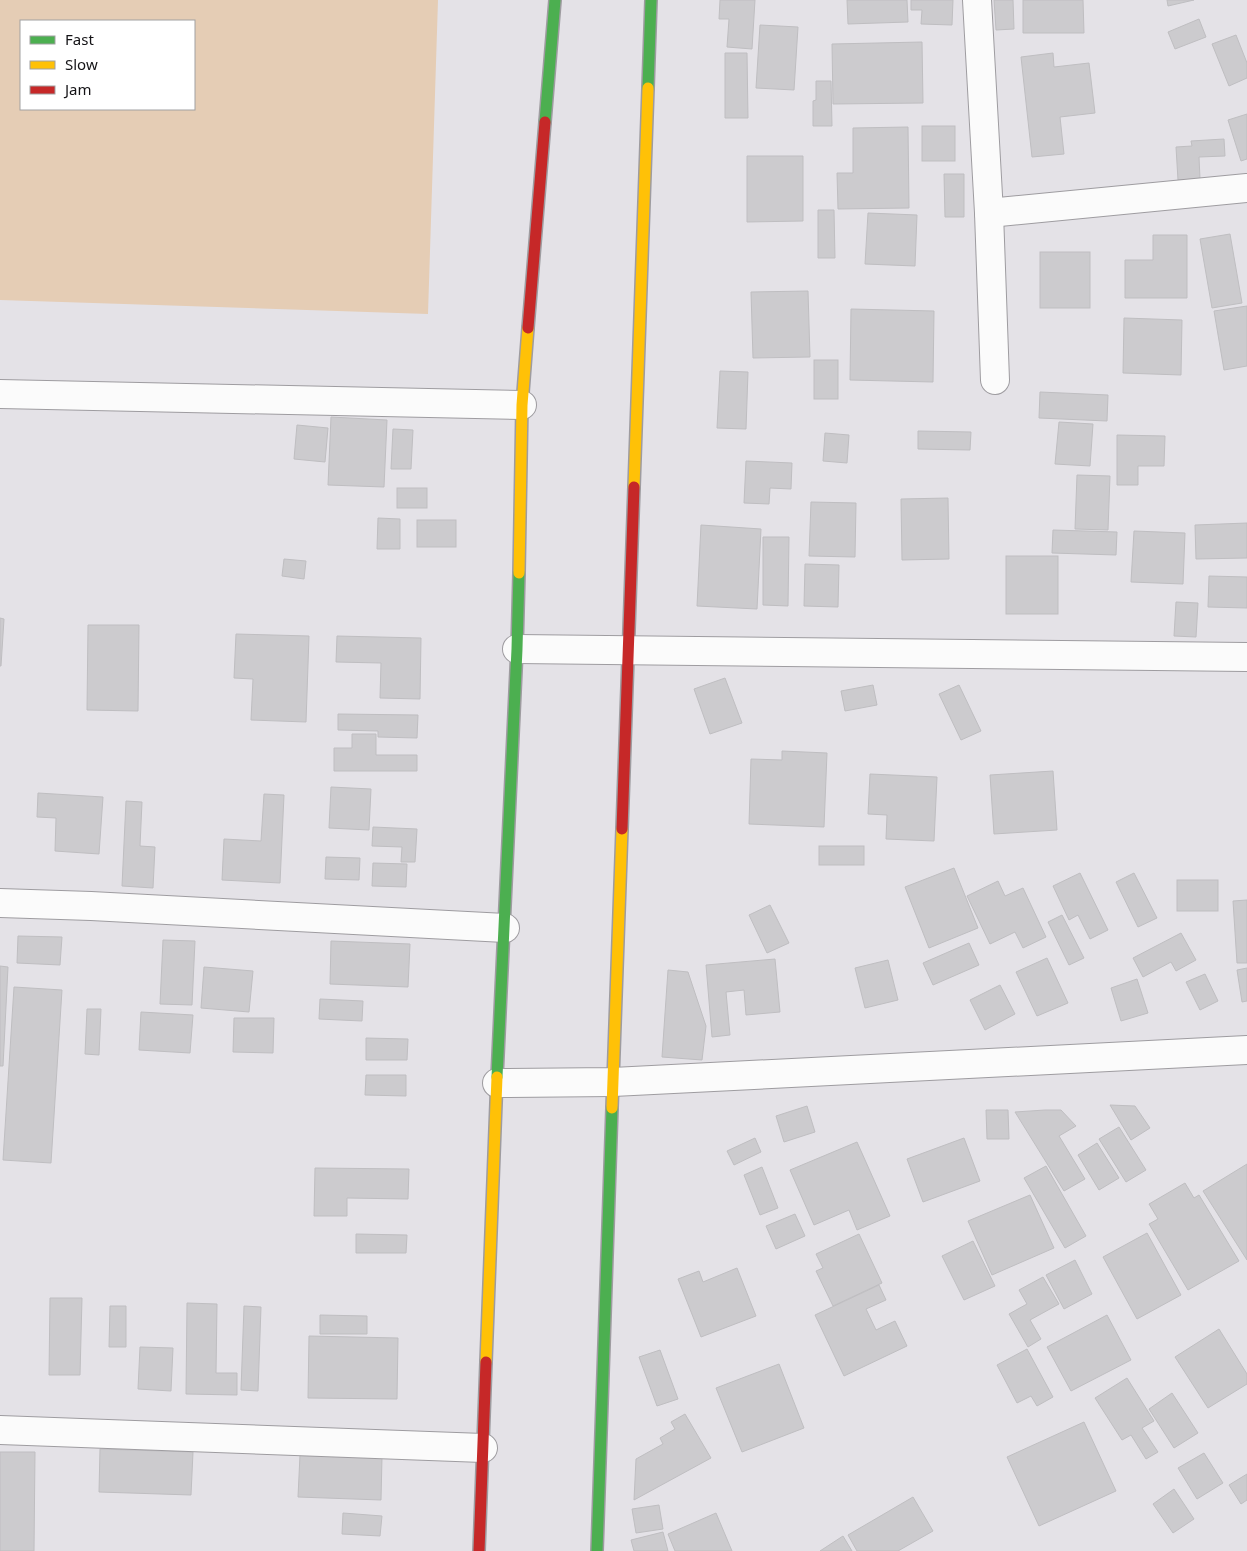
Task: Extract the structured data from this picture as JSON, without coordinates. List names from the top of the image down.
{
  "legend": ["Fast", "Slow", "Jam"]
}
